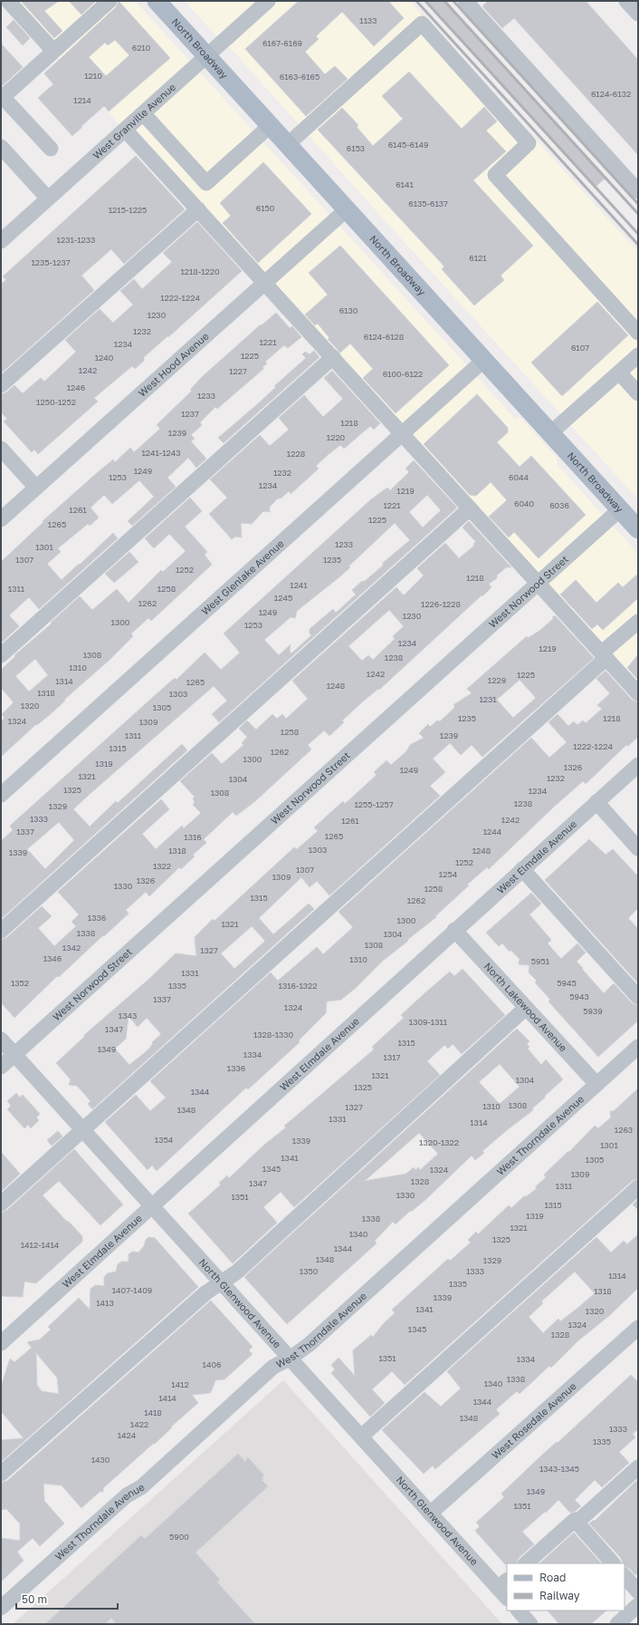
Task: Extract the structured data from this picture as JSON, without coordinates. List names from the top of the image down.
{
  "streets": {
    "main road": ["North Broadway"],
    "street": [
      "West Granville Avenue",
      "West Hood Avenue",
      "West Glenlake Avenue",
      "West Norwood Street",
      "West Elmdale Avenue",
      "North Lakewood Avenue",
      "West Thorndale Avenue",
      "North Glenwood Avenue",
      "West Rosedale Avenue"
    ]
  },
  "crossings": [
    ["North Broadway", "West Granville Avenue"],
    ["North Broadway", "West Hood Avenue"],
    ["North Broadway", "West Glenlake Avenue"],
    ["North Broadway", "West Norwood Street"],
    ["West Norwood Street", "North Glenwood Avenue"],
    ["West Elmdale Avenue", "North Lakewood Avenue"],
    ["West Elmdale Avenue", "North Glenwood Avenue"],
    ["North Lakewood Avenue", "West Thorndale Avenue"],
    ["West Thorndale Avenue", "North Glenwood Avenue"],
    ["North Glenwood Avenue", "West Rosedale Avenue"]
  ],
  "house_numbers": [
    "1133",
    "6167-6169",
    "6210",
    "1210",
    "6163-6165",
    "6124-6132",
    "1214",
    "6145-6149",
    "6153",
    "6141",
    "6135-6137",
    "6150",
    "1215-1225",
    "1231-1233",
    "6121",
    "1235-1237",
    "1218-1220",
    "1222-1224",
    "6130",
    "1230",
    "1232",
    "6124-6128",
    "1221",
    "1234",
    "6107",
    "1225",
    "1240",
    "1242",
    "1227",
    "6100-6122",
    "1246",
    "1233",
    "1250-1252",
    "1237",
    "1218",
    "1239",
    "1220",
    "1241-1243",
    "1228",
    "1249",
    "1232",
    "1253",
    "6044",
    "1234",
    "1219",
    "6040",
    "1221",
    "6036",
    "1261",
    "1225",
    "1265",
    "1233",
    "1301",
    "1307",
    "1235",
    "1252",
    "1218",
    "1241",
    "1311",
    "1258",
    "1245",
    "1262",
    "1226-1228",
    "1249",
    "1230",
    "1300",
    "1253",
    "1234",
    "1219",
    "1308",
    "1238",
    "1310",
    "1242",
    "1225",
    "1229",
    "1314",
    "1265",
    "1248",
    "1318",
    "1303",
    "1231",
    "1320",
    "1305",
    "1235",
    "1218",
    "1324",
    "1309",
    "1258",
    "1311",
    "1239",
    "1222-1224",
    "1315",
    "1262",
    "1300",
    "1319",
    "1326",
    "1249",
    "1321",
    "1232",
    "1304",
    "1325",
    "1234",
    "1308",
    "1238",
    "1255-1257",
    "1329",
    "1333",
    "1242",
    "1261",
    "1337",
    "1244",
    "1265",
    "1316",
    "1303",
    "1318",
    "1248",
    "1339",
    "1252",
    "1322",
    "1307",
    "1254",
    "1309",
    "1326",
    "1330",
    "1258",
    "1315",
    "1262",
    "1336",
    "1300",
    "1321",
    "1338",
    "1304",
    "1308",
    "1342",
    "1327",
    "1346",
    "1310",
    "5951",
    "1331",
    "1352",
    "5945",
    "1335",
    "1316-1322",
    "5943",
    "1337",
    "1324",
    "5939",
    "1343",
    "1309-1311",
    "1347",
    "1328-1330",
    "1315",
    "1349",
    "1334",
    "1317",
    "1336",
    "1321",
    "1304",
    "1325",
    "1344",
    "1308",
    "1310",
    "1327",
    "1348",
    "1331",
    "1314",
    "1263",
    "1354",
    "1339",
    "1320-1322",
    "1301",
    "1341",
    "1305",
    "1345",
    "1324",
    "1309",
    "1328",
    "1347",
    "1311",
    "1330",
    "1351",
    "1315",
    "1319",
    "1338",
    "1321",
    "1340",
    "1325",
    "1412-1414",
    "1344",
    "1348",
    "1329",
    "1350",
    "1333",
    "1314",
    "1335",
    "1407-1409",
    "1318",
    "1339",
    "1413",
    "1341",
    "1320",
    "1324",
    "1345",
    "1328",
    "1351",
    "1334",
    "1406",
    "1338",
    "1340",
    "1412",
    "1414",
    "1344",
    "1418",
    "1348",
    "1422",
    "1333",
    "1424",
    "1335",
    "1430",
    "1343-1345",
    "1349",
    "1351",
    "5900"
  ],
  "legend": ["Road", "Railway"],
  "scale_bar": "50 m"
}
